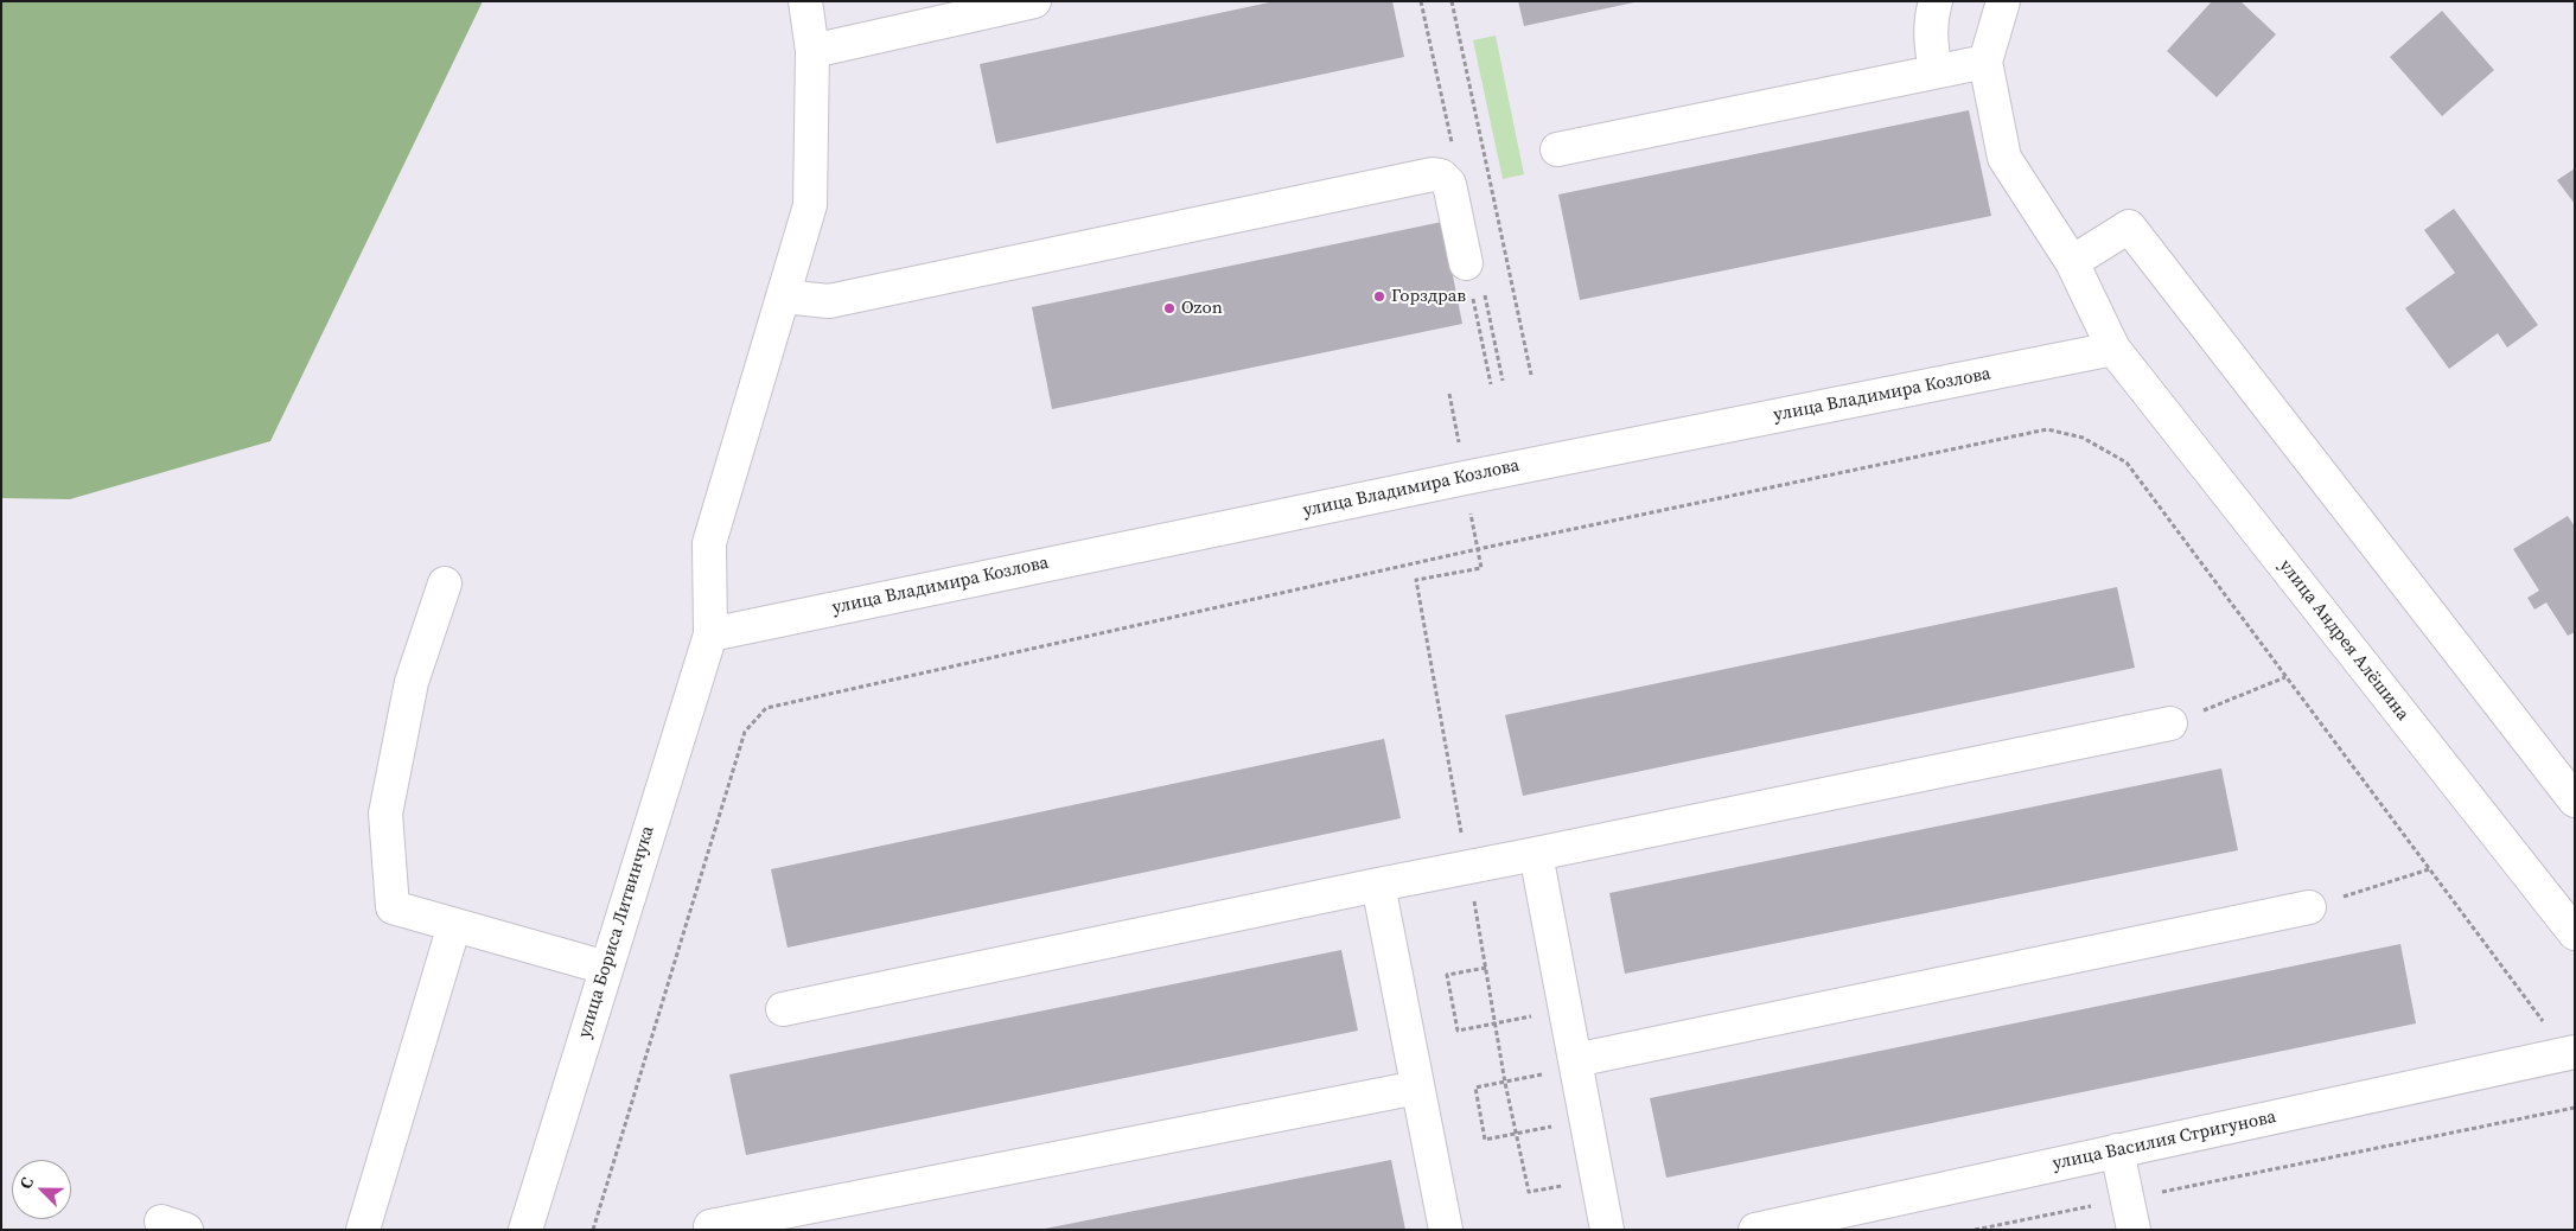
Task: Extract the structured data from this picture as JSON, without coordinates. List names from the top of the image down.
{
  "streets": {
    "street": [
      "улица Владимира Козлова",
      "улица Андрея Алёшина",
      "улица Бориса Литвинчука",
      "улица Василия Стригунова"
    ]
  },
  "crossings": [
    ["улица Владимира Козлова", "улица Андрея Алёшина"],
    ["улица Владимира Козлова", "улица Бориса Литвинчука"]
  ],
  "places": ["Горздрав", "Ozon"],
  "north": "top left"
}
